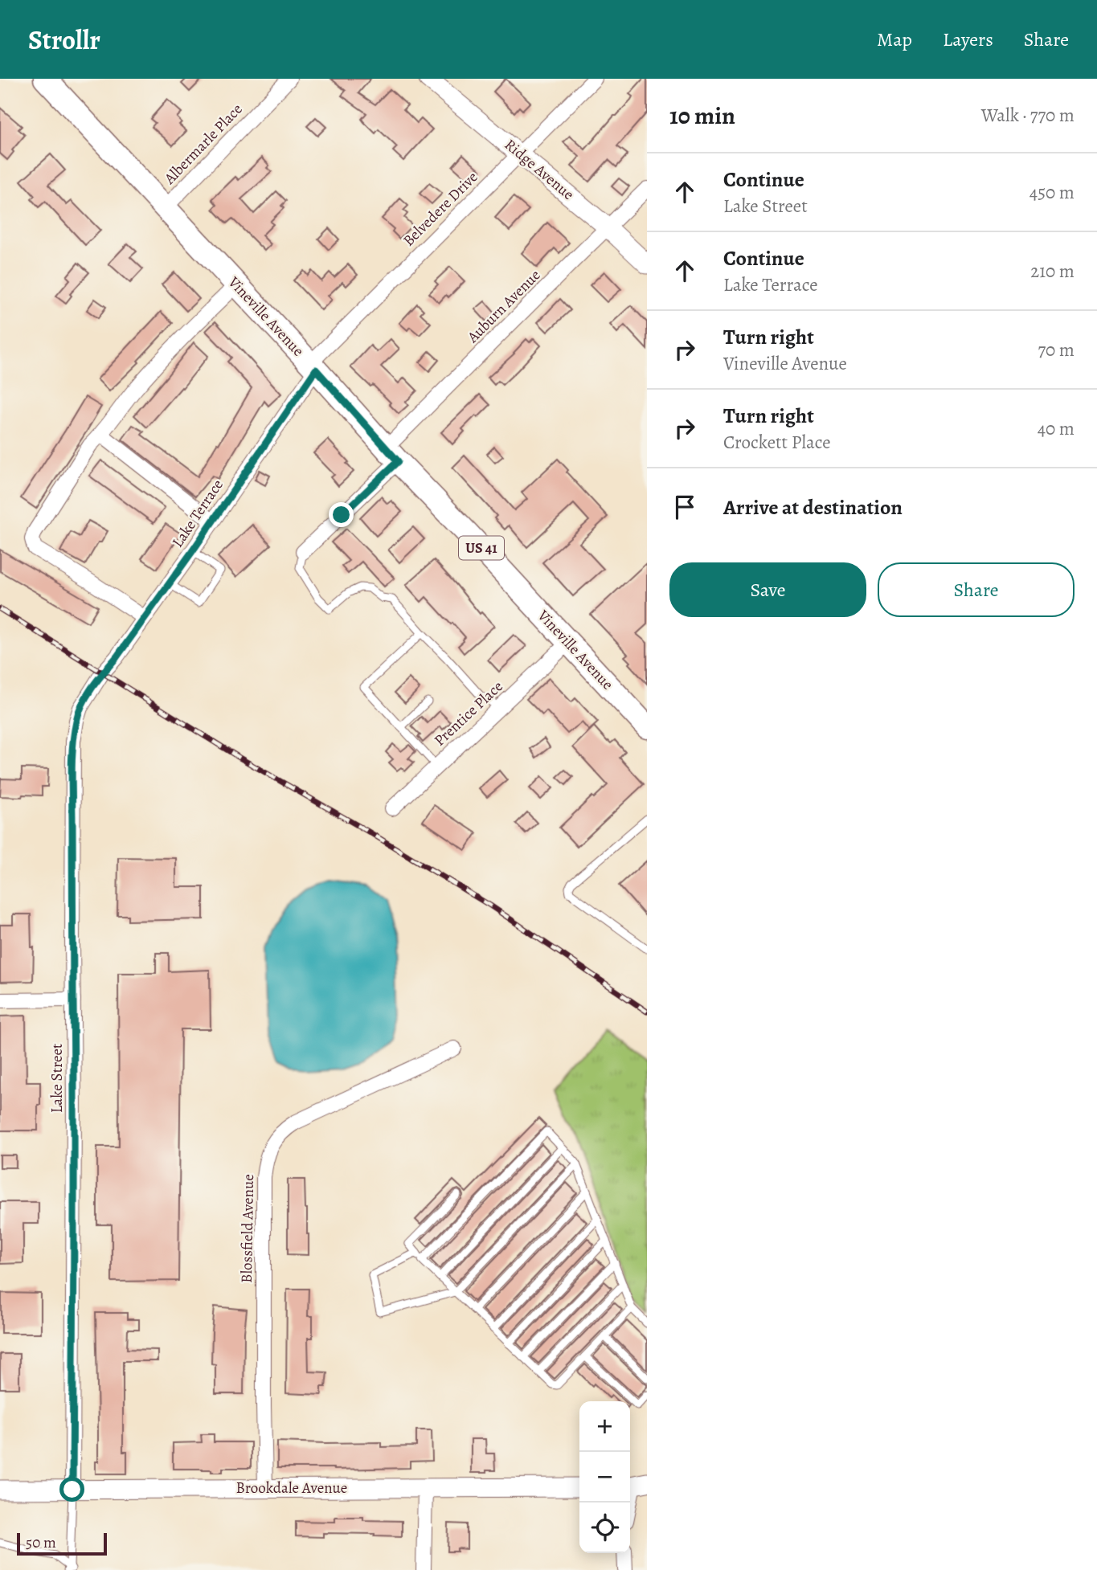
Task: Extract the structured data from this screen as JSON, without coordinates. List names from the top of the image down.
{
  "streets": {
    "main road": ["Vineville Avenue", "US 41"],
    "street": [
      "Albermarle Place",
      "Ridge Avenue",
      "Belvedere Drive",
      "Auburn Avenue",
      "Lake Terrace",
      "Prentice Place",
      "Lake Street",
      "Blossfield Avenue",
      "Brookdale Avenue"
    ]
  },
  "crossings": [
    ["Albermarle Place", "Vineville Avenue"],
    ["Ridge Avenue", "Belvedere Drive"],
    ["Ridge Avenue", "Auburn Avenue"],
    ["Belvedere Drive", "Vineville Avenue"],
    ["Belvedere Drive", "Lake Terrace"],
    ["Auburn Avenue", "Vineville Avenue"],
    ["Vineville Avenue", "Lake Terrace"],
    ["Vineville Avenue", "Prentice Place"],
    ["Lake Terrace", "Lake Street"],
    ["Lake Street", "Brookdale Avenue"],
    ["Blossfield Avenue", "Brookdale Avenue"]
  ],
  "scale_bar": "50 m",
  "page": {
    "header": "Strollr",
    "nav": ["Map", "Layers", "Share"],
    "heading": ["10 min", "Walk · 770 m"],
    "list": [
      ["Continue", "Lake Street", "450 m"],
      ["Continue", "Lake Terrace", "210 m"],
      ["Turn right", "Vineville Avenue", "70 m"],
      ["Turn right", "Crockett Place", "40 m"],
      "Arrive at destination"
    ],
    "buttons": ["Save", "Share"],
    "map_buttons": ["+", "−"],
    "scale": "50 m"
  }
}
